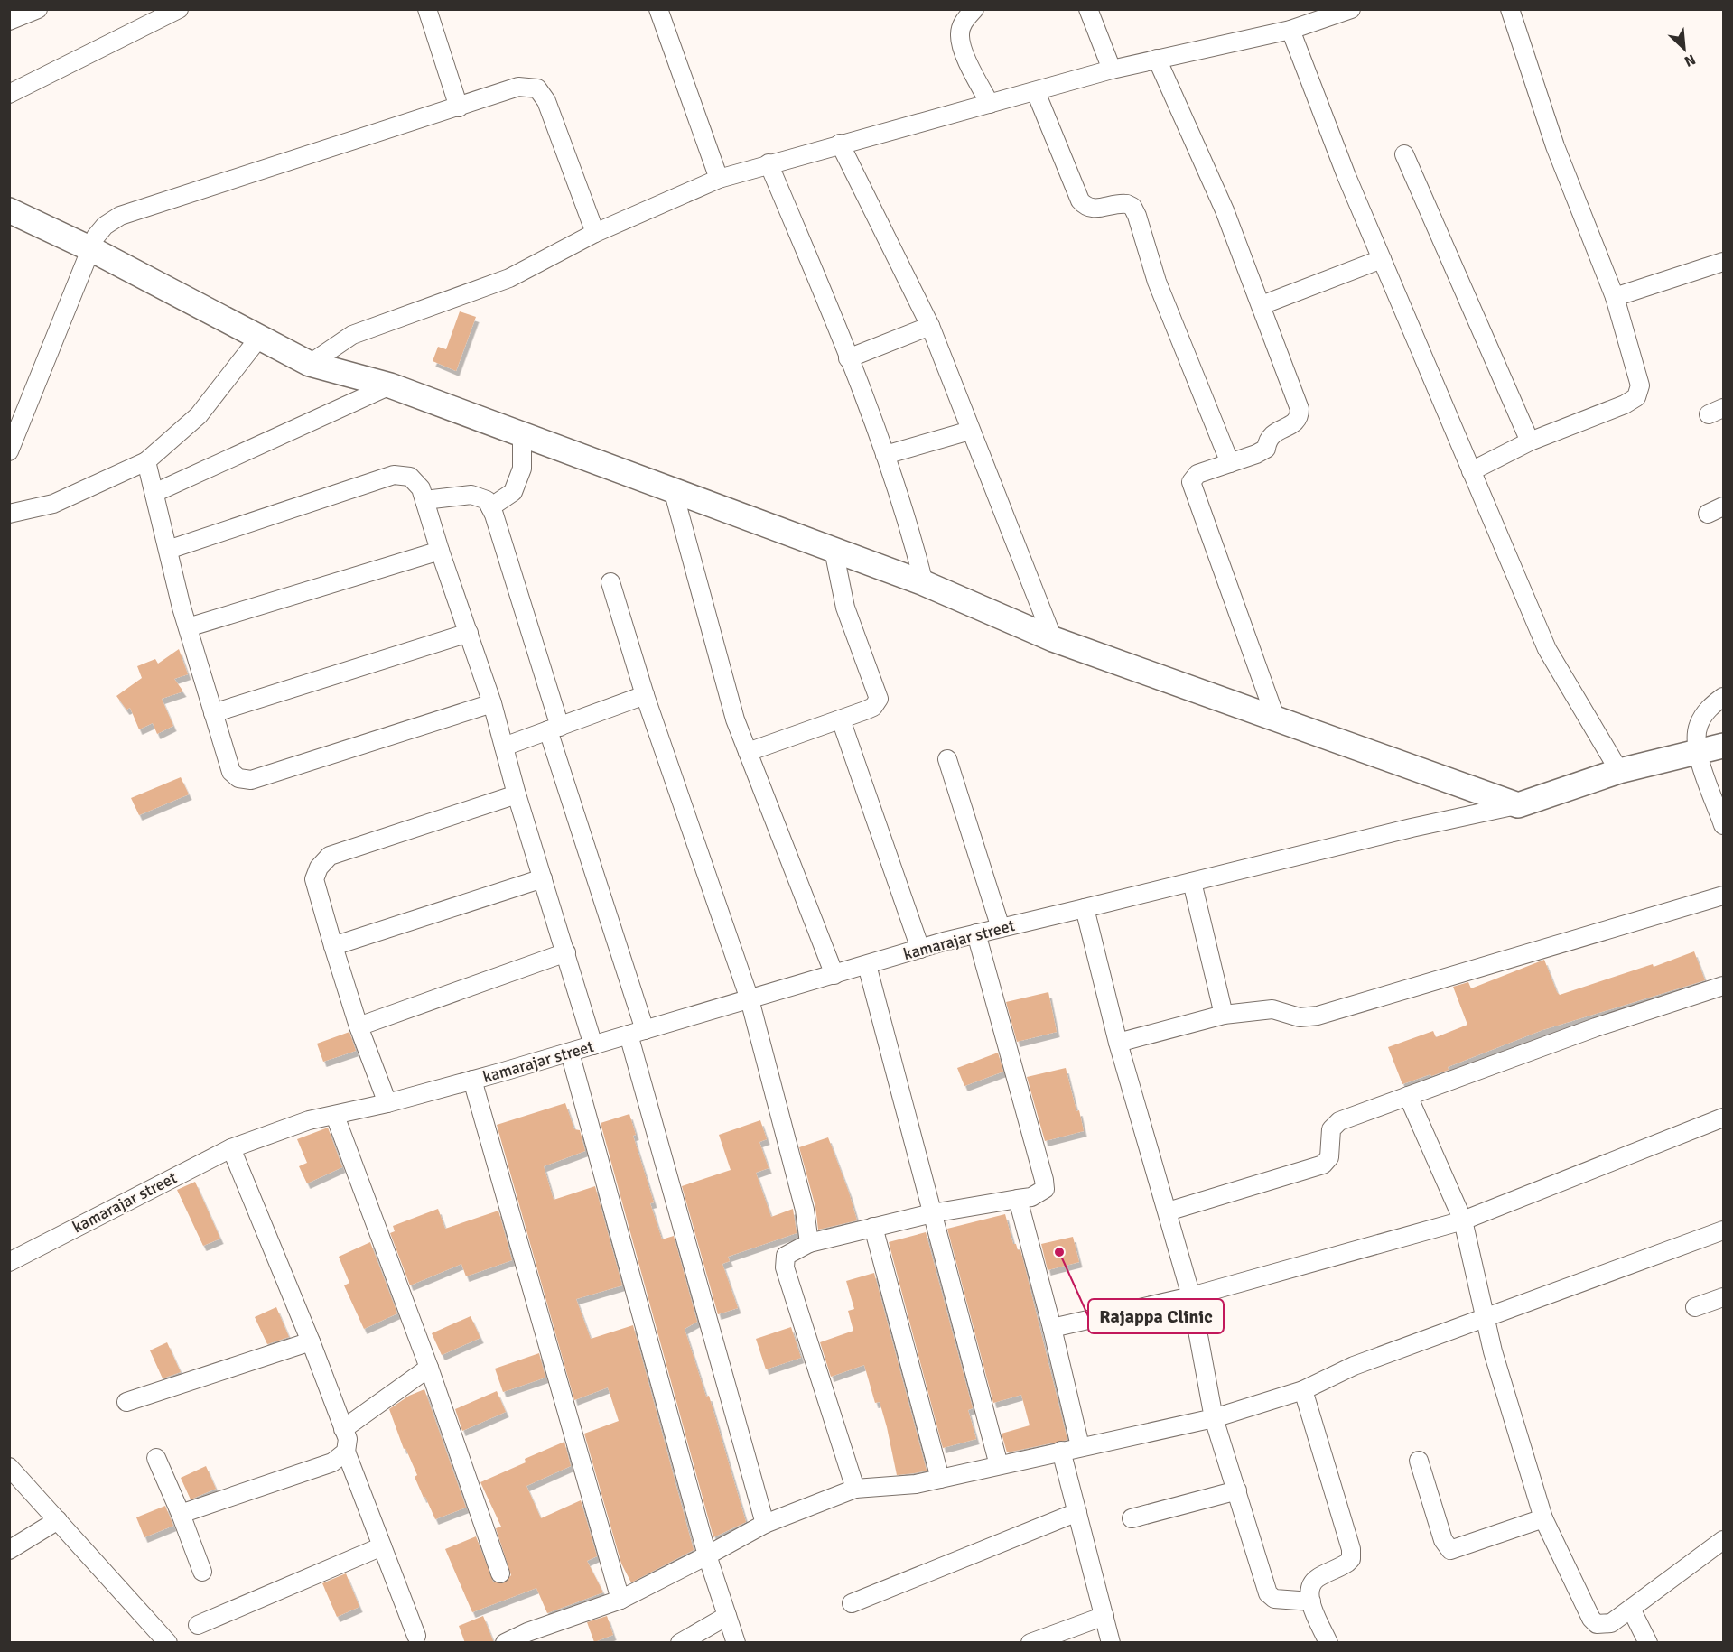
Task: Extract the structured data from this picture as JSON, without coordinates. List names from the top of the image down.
{
  "streets": {
    "street": ["kamarajar street"]
  },
  "places": ["Rajappa Clinic"],
  "north": "bottom right"
}
